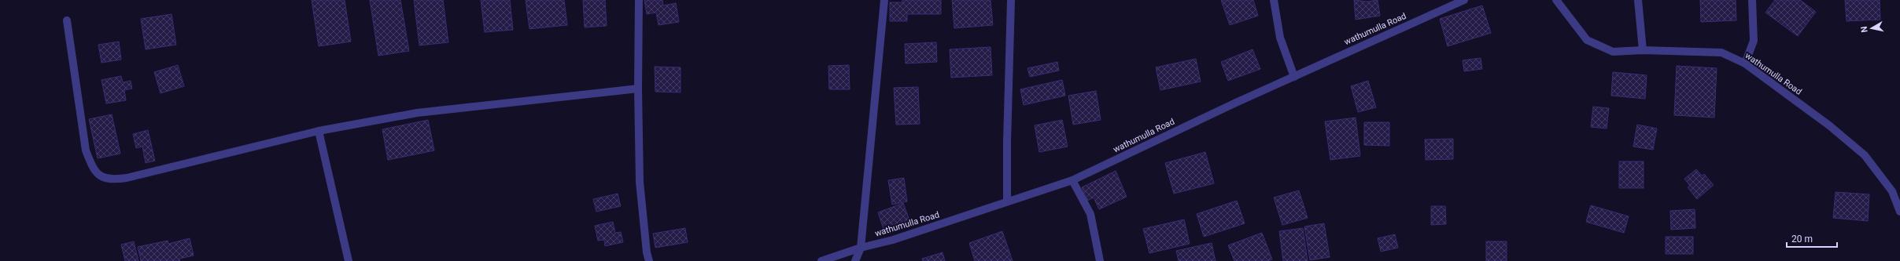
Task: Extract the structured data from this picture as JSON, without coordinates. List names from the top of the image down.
{
  "streets": {
    "street": ["wathumulla Road"]
  },
  "scale_bar": "20 m",
  "north": "left"
}
